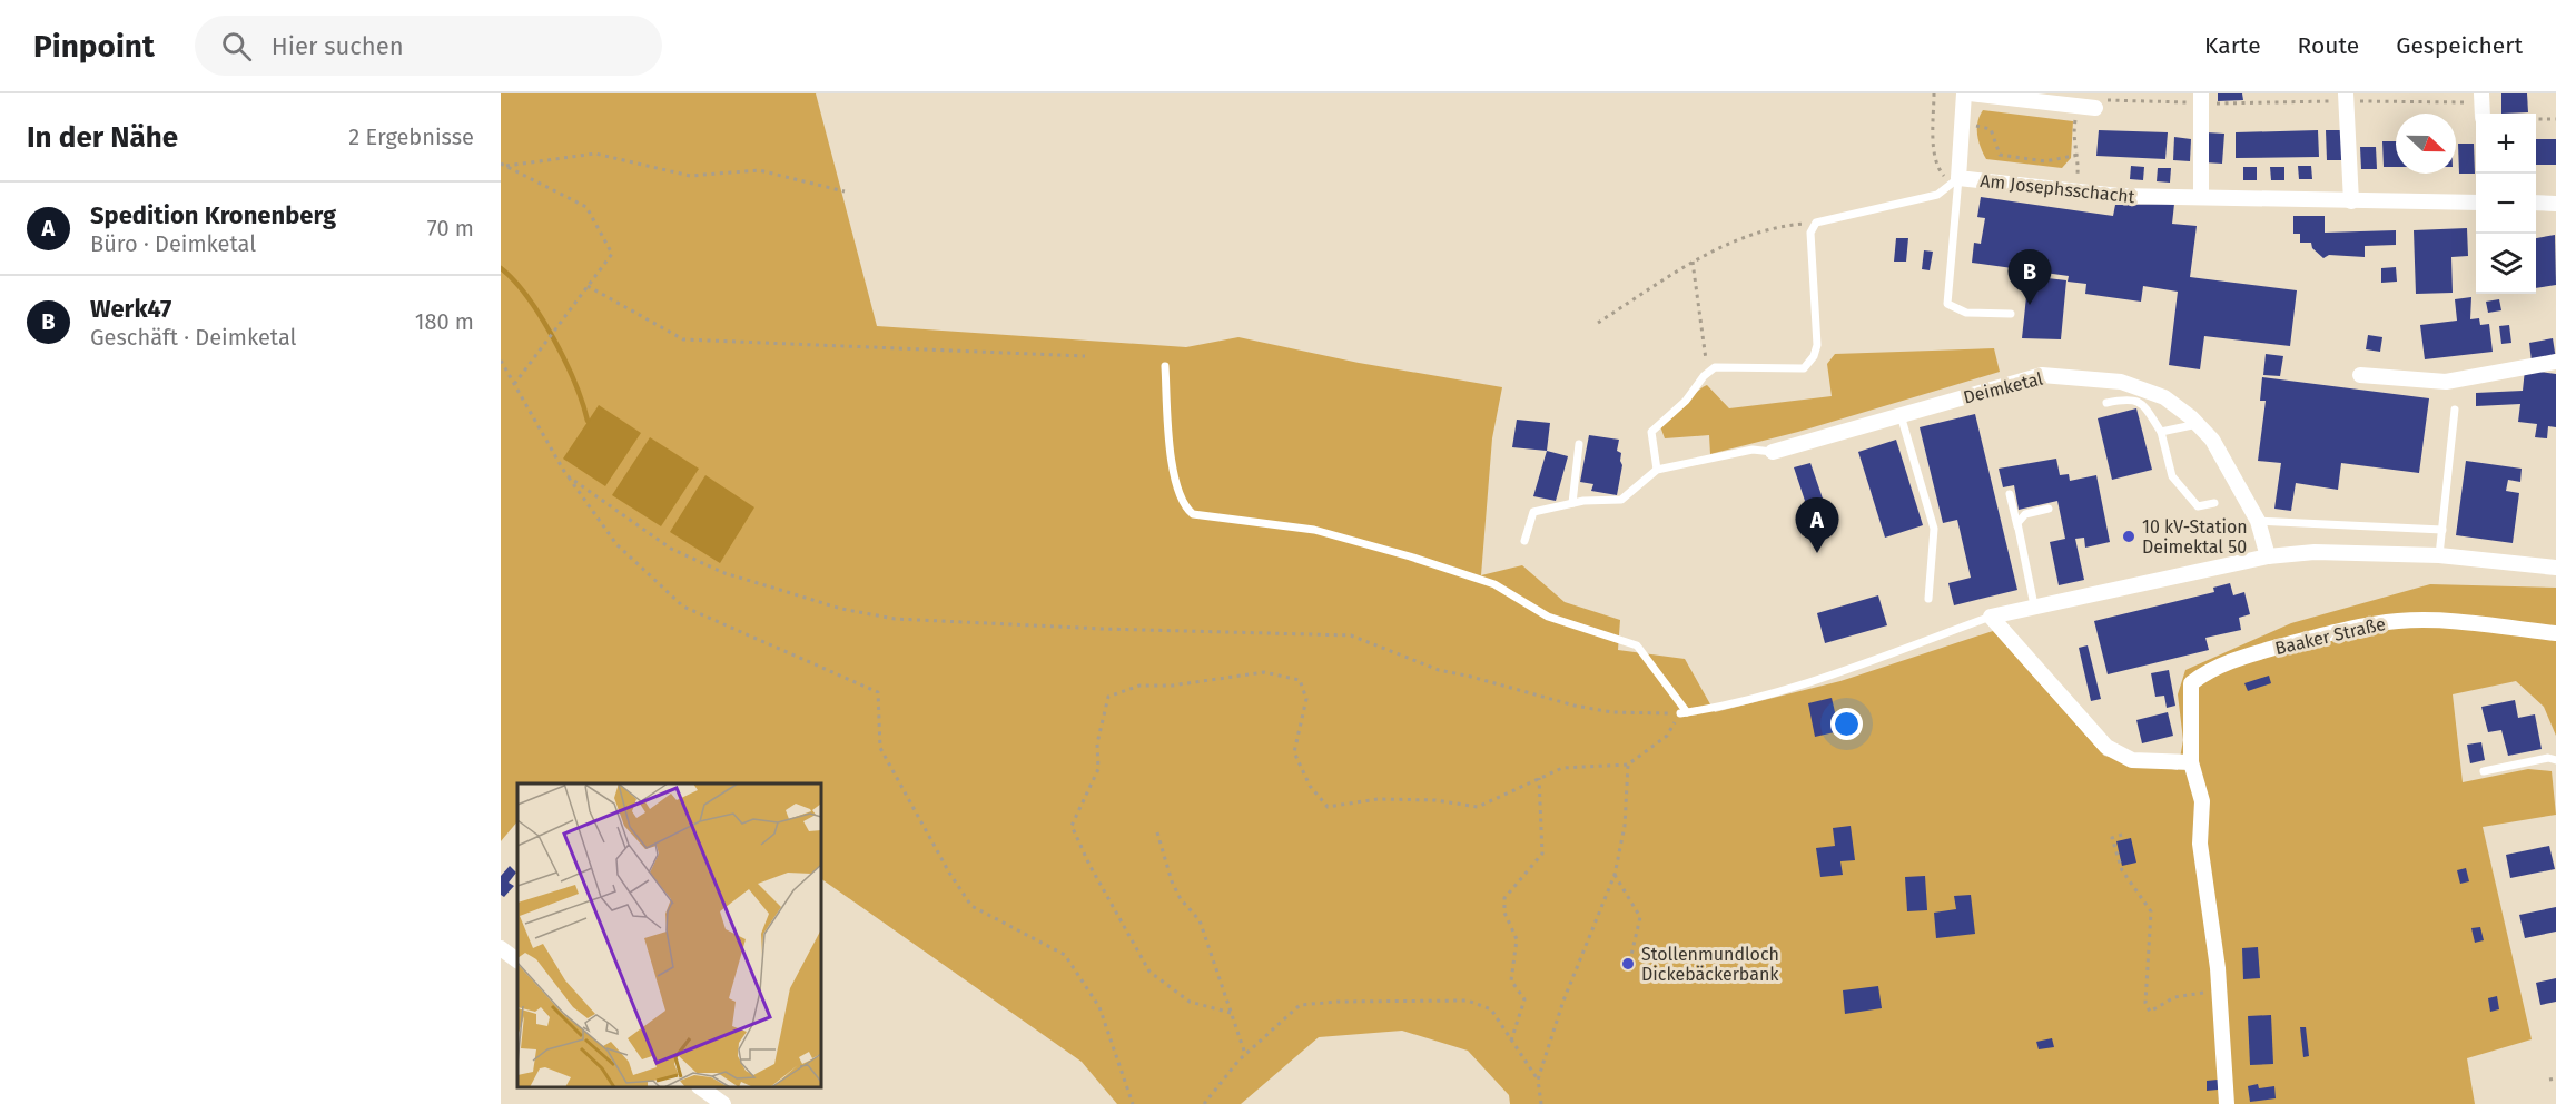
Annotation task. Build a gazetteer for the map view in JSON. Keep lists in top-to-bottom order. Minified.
{"streets":{"street":["Am Josephsschacht","Deimketal","Baaker Straße"]},"places":["10 kV-Station Deimektal 50","Stollenmundloch Dickebäckerbank"],"north":"right","page":{"header":"Pinpoint","search":"Hier suchen","nav":["Karte","Route","Gespeichert"],"heading":["In der Nähe","2 Ergebnisse"],"map_buttons":["+","−"],"list":[{"mark":"A","name":"Spedition Kronenberg","note":"Büro · Deimketal","value":"70 m"},{"mark":"B","name":"Werk47","note":"Geschäft · Deimketal","value":"180 m"}],"pins":["B","A"]}}
